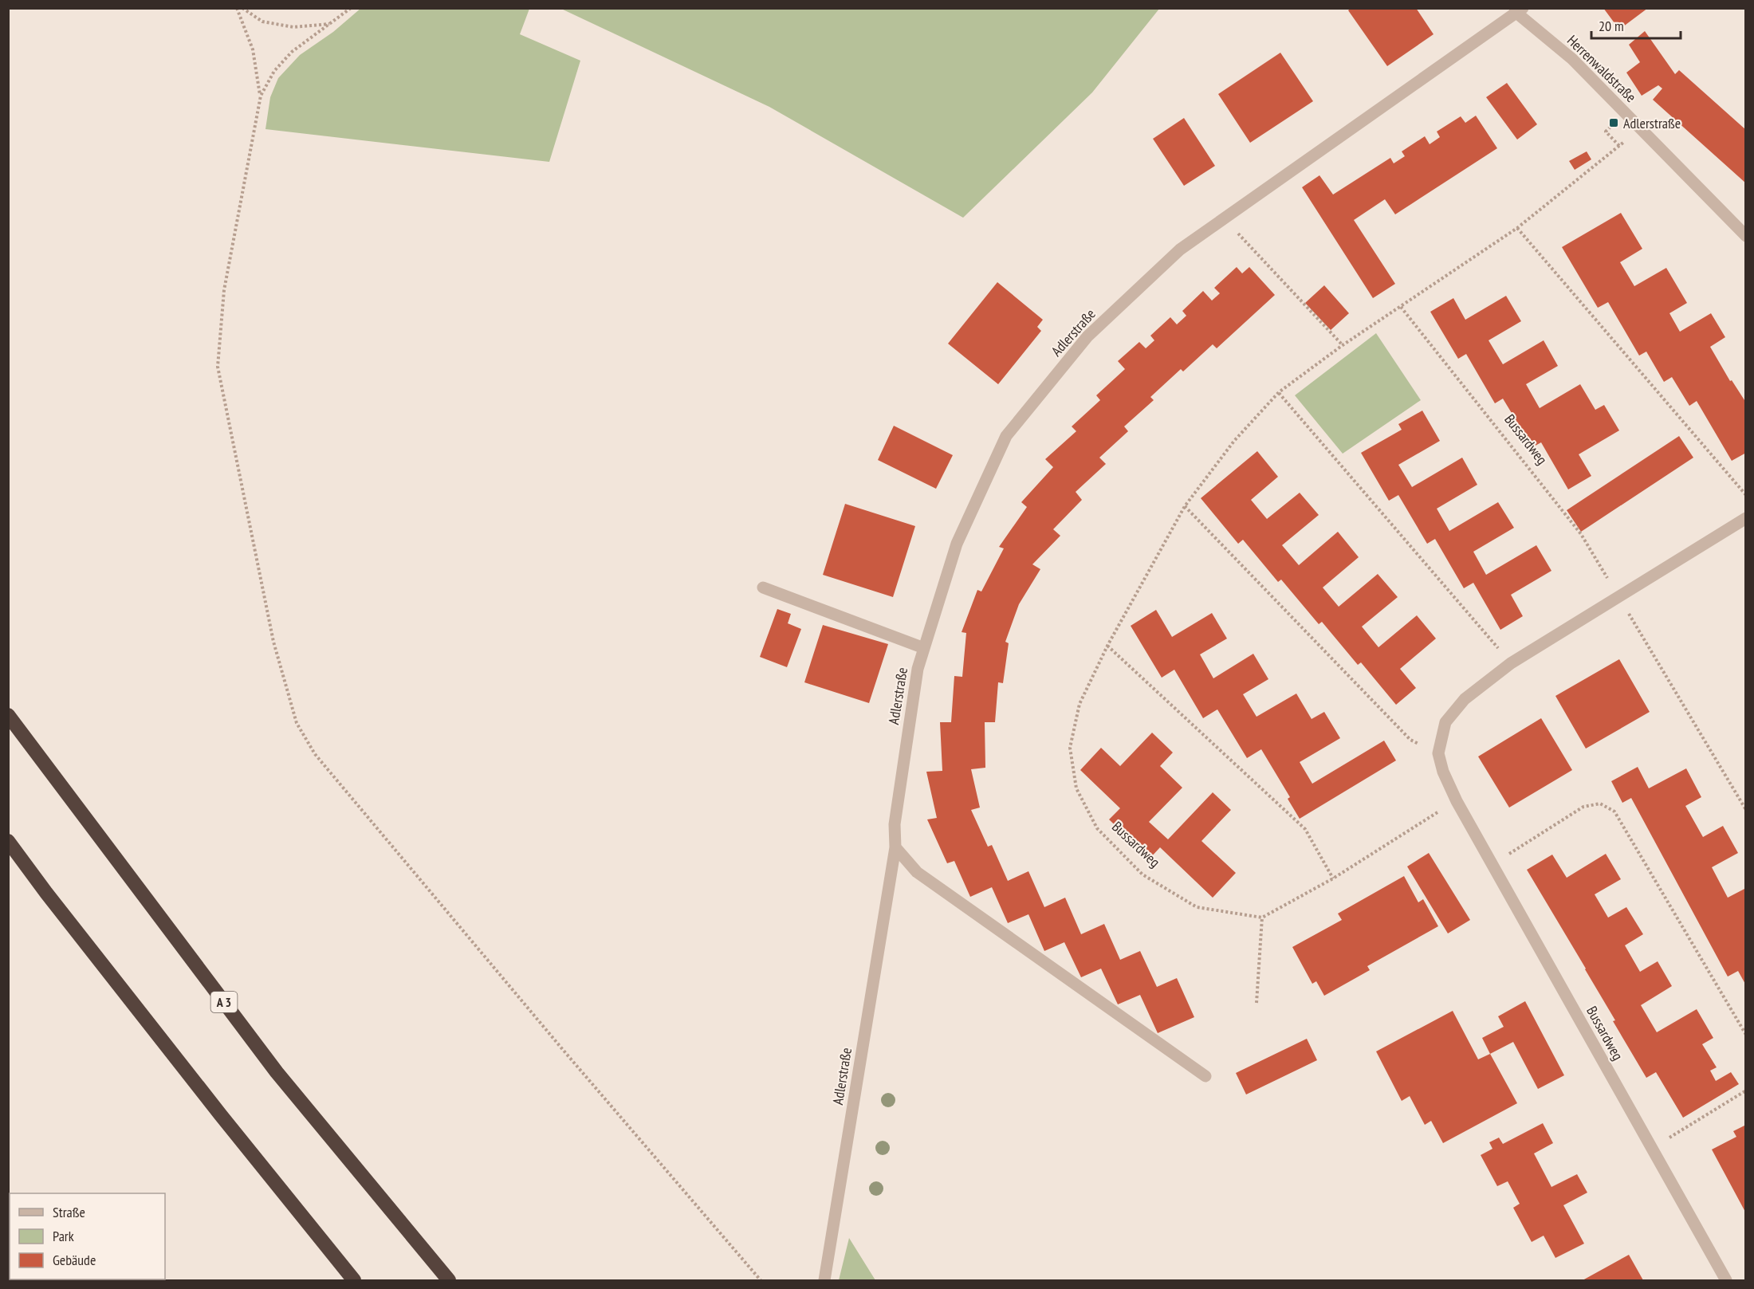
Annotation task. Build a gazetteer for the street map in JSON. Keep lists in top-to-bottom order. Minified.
{"streets":{"highway":["A 3"],"street":["Herrenwaldstraße","Adlerstraße","Bussardweg"]},"crossings":[["Herrenwaldstraße","Adlerstraße"],["Herrenwaldstraße","Bussardweg"]],"places":{"transit":["Adlerstraße"]},"legend":["Straße","Park","Gebäude"],"scale_bar":"20 m"}
